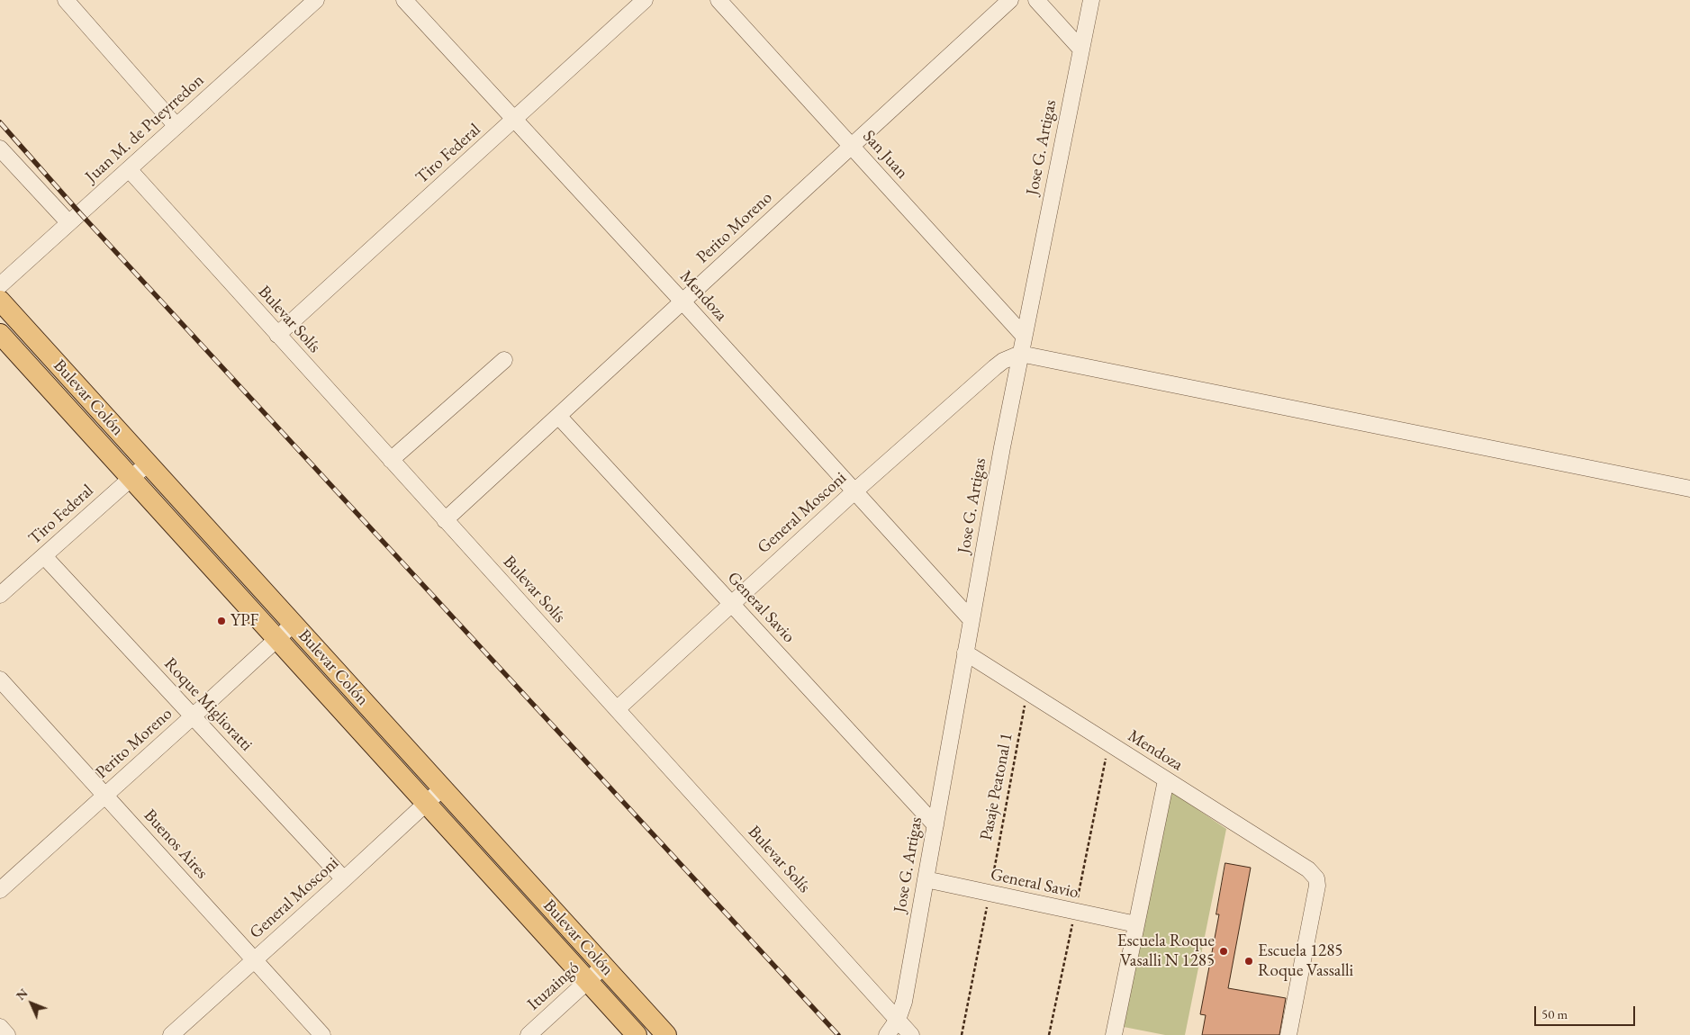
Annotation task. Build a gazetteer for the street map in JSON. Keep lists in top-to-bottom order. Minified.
{"streets":{"main road":["Bulevar Colón"],"street":["Juan M. de Pueyrredon","Jose G. Artigas","Tiro Federal","San Juan","Perito Moreno","Mendoza","Bulevar Solís","General Mosconi","General Savio","Roque Miglioratti","Buenos Aires","Ituzaingó"],"path":["Pasaje Peatonal 1"]},"crossings":[["Juan M. de Pueyrredon","Bulevar Solís"],["Jose G. Artigas","San Juan"],["Jose G. Artigas","Mendoza"],["Jose G. Artigas","Bulevar Solís"],["Jose G. Artigas","General Mosconi"],["Jose G. Artigas","General Savio"],["Tiro Federal","Mendoza"],["Tiro Federal","Bulevar Solís"],["Tiro Federal","Bulevar Colón"],["Tiro Federal","Roque Miglioratti"],["San Juan","Perito Moreno"],["Perito Moreno","Mendoza"],["Perito Moreno","Bulevar Solís"],["Perito Moreno","Bulevar Colón"],["Perito Moreno","General Savio"],["Perito Moreno","Roque Miglioratti"],["Perito Moreno","Buenos Aires"],["Mendoza","General Mosconi"],["Bulevar Solís","General Mosconi"],["Bulevar Colón","General Mosconi"],["Bulevar Colón","Ituzaingó"],["General Mosconi","General Savio"],["General Mosconi","Roque Miglioratti"],["General Mosconi","Buenos Aires"],["General Savio","Pasaje Peatonal 1"]],"places":["YPF","Escuela Roque Vasalli N 1285","Escuela 1285 Roque Vassalli"],"scale_bar":"50 m","north":"top left"}
